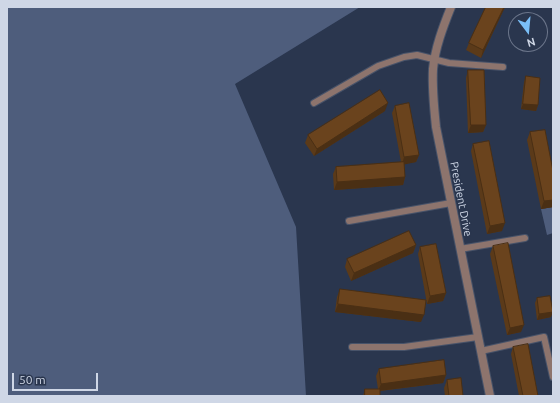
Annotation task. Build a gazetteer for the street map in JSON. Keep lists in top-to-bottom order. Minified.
{"streets":{"street":["President Drive"]},"scale_bar":"50 m","north":"bottom"}
